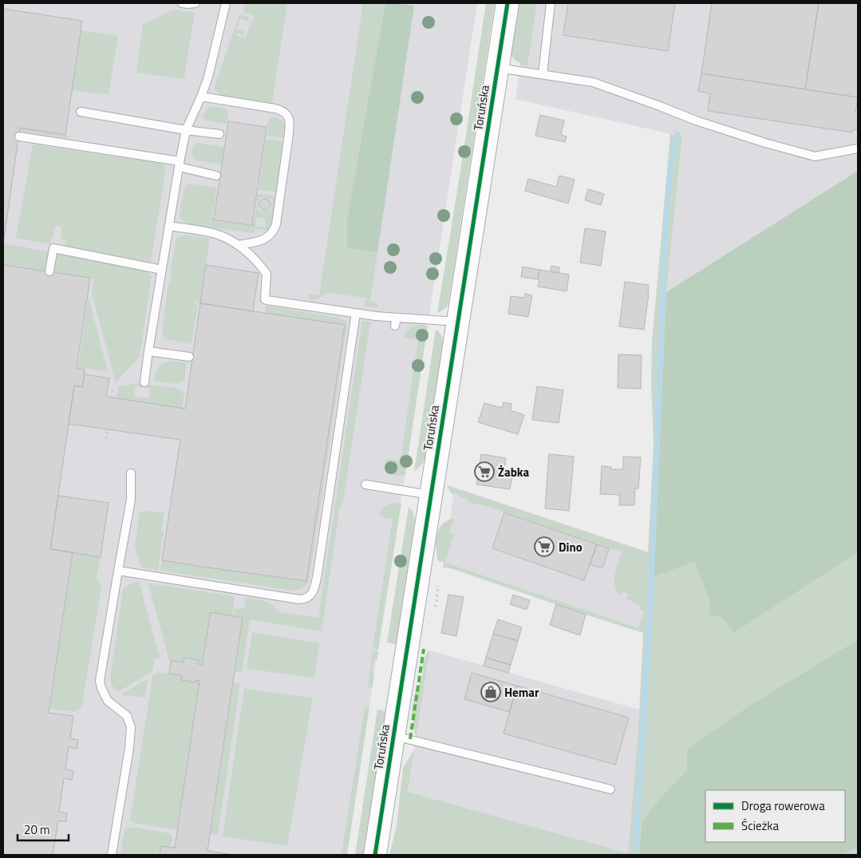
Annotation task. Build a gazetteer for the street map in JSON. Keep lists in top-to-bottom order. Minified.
{"streets":{"street":["Toruńska"]},"places":{"supermarket":["Żabka","Dino"],"shop":["Hemar"]},"legend":["Droga rowerowa","Ścieżka"],"scale_bar":"20 m"}
